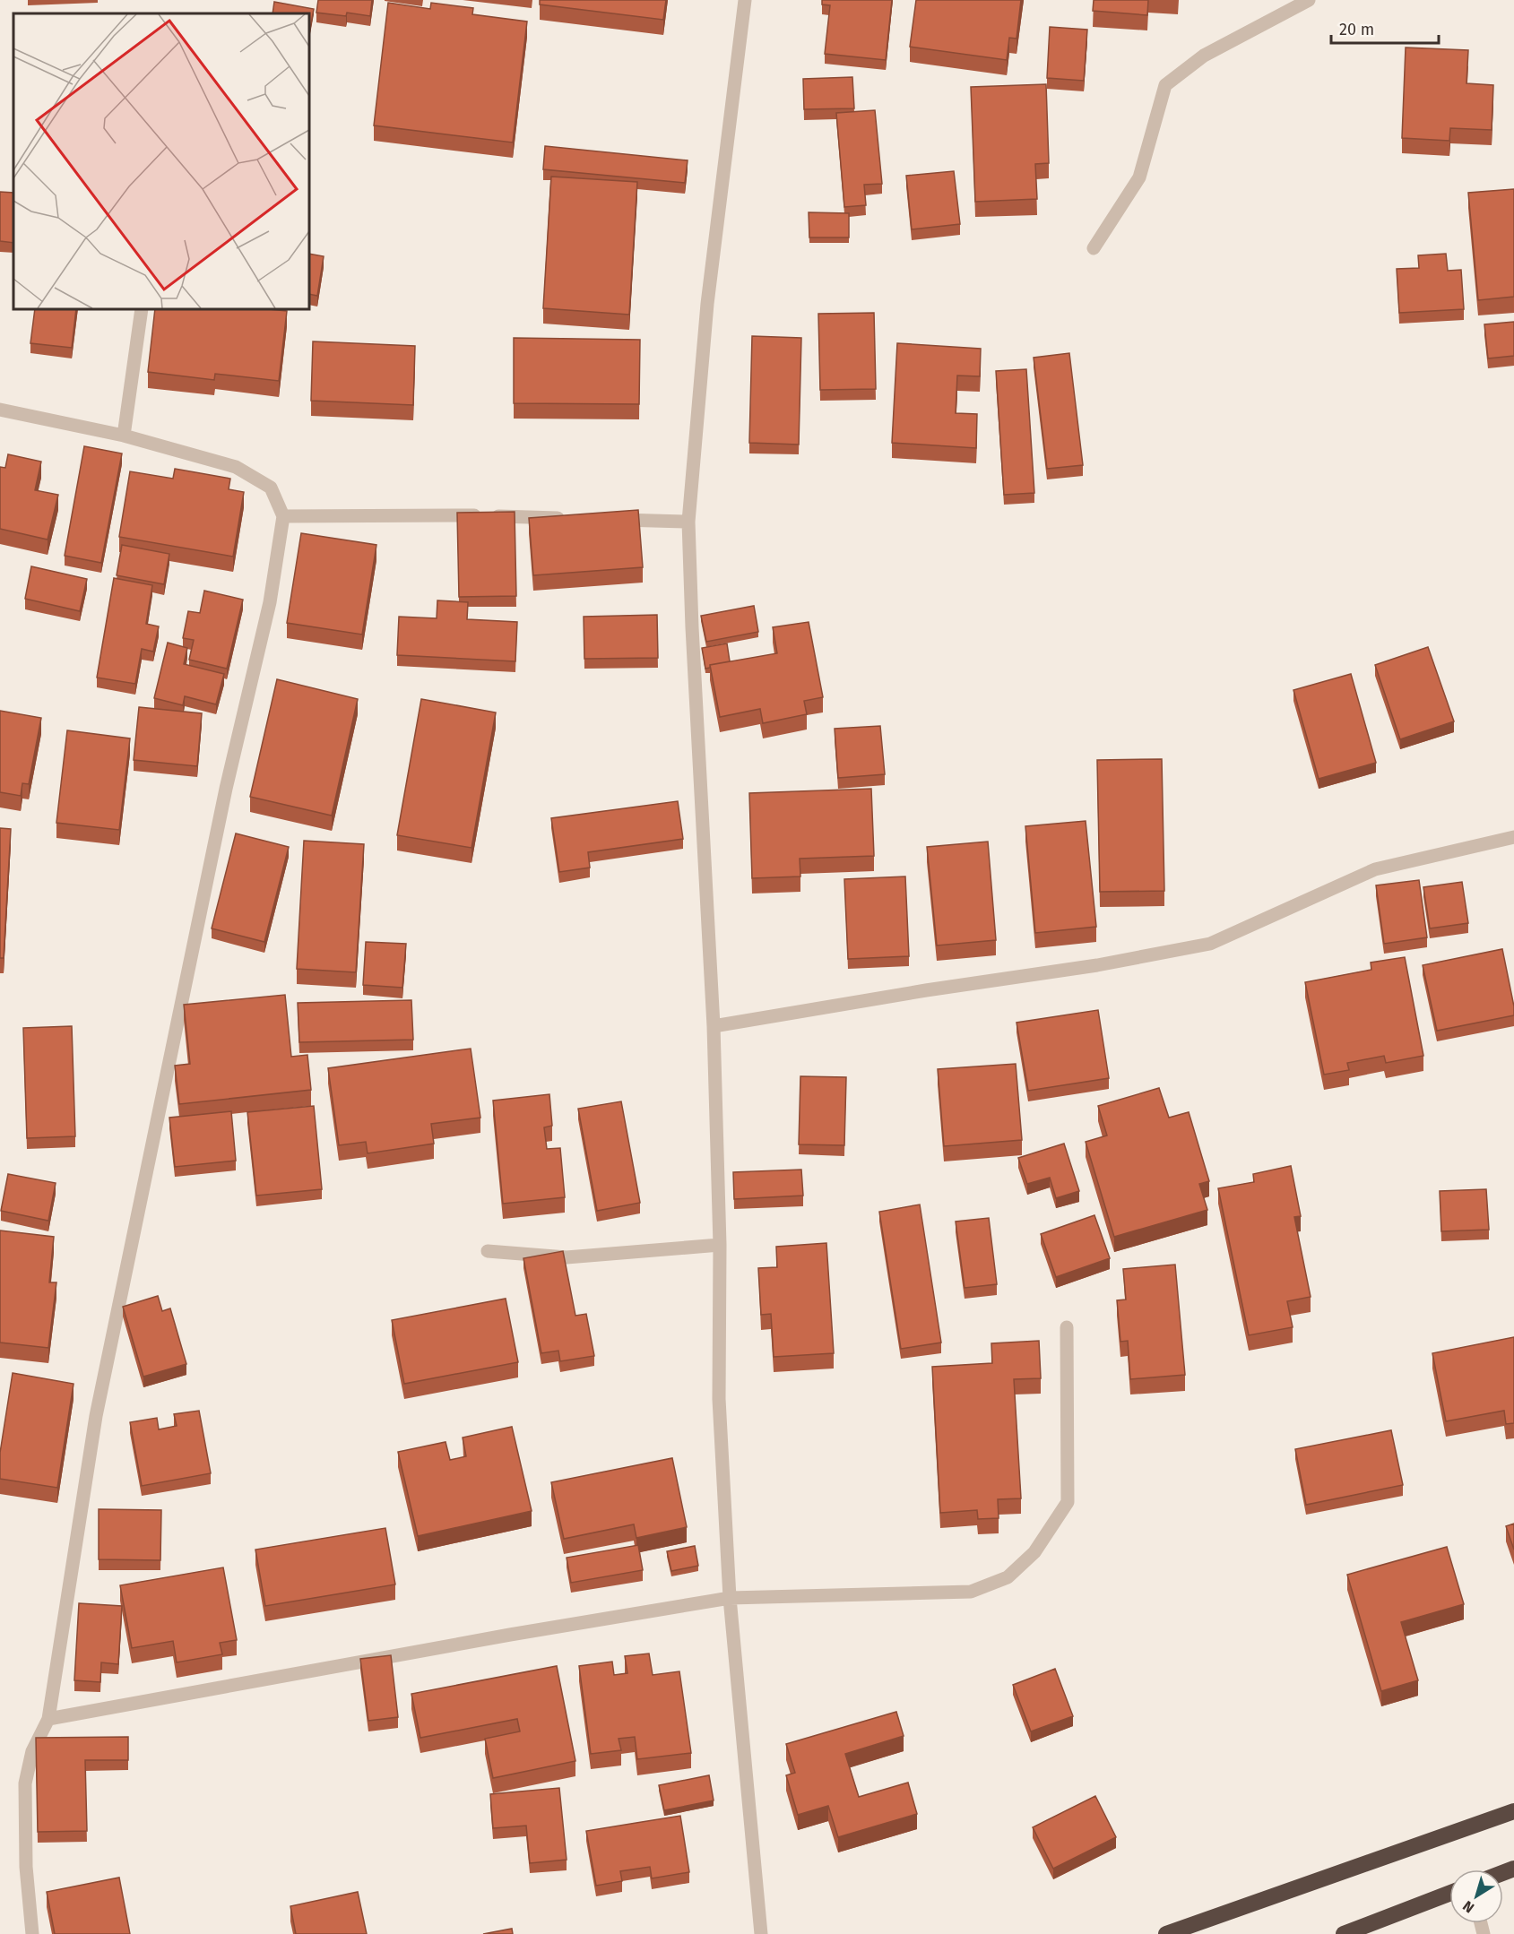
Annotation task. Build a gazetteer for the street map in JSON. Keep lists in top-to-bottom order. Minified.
{"scale_bar":"20 m","north":"bottom left"}
